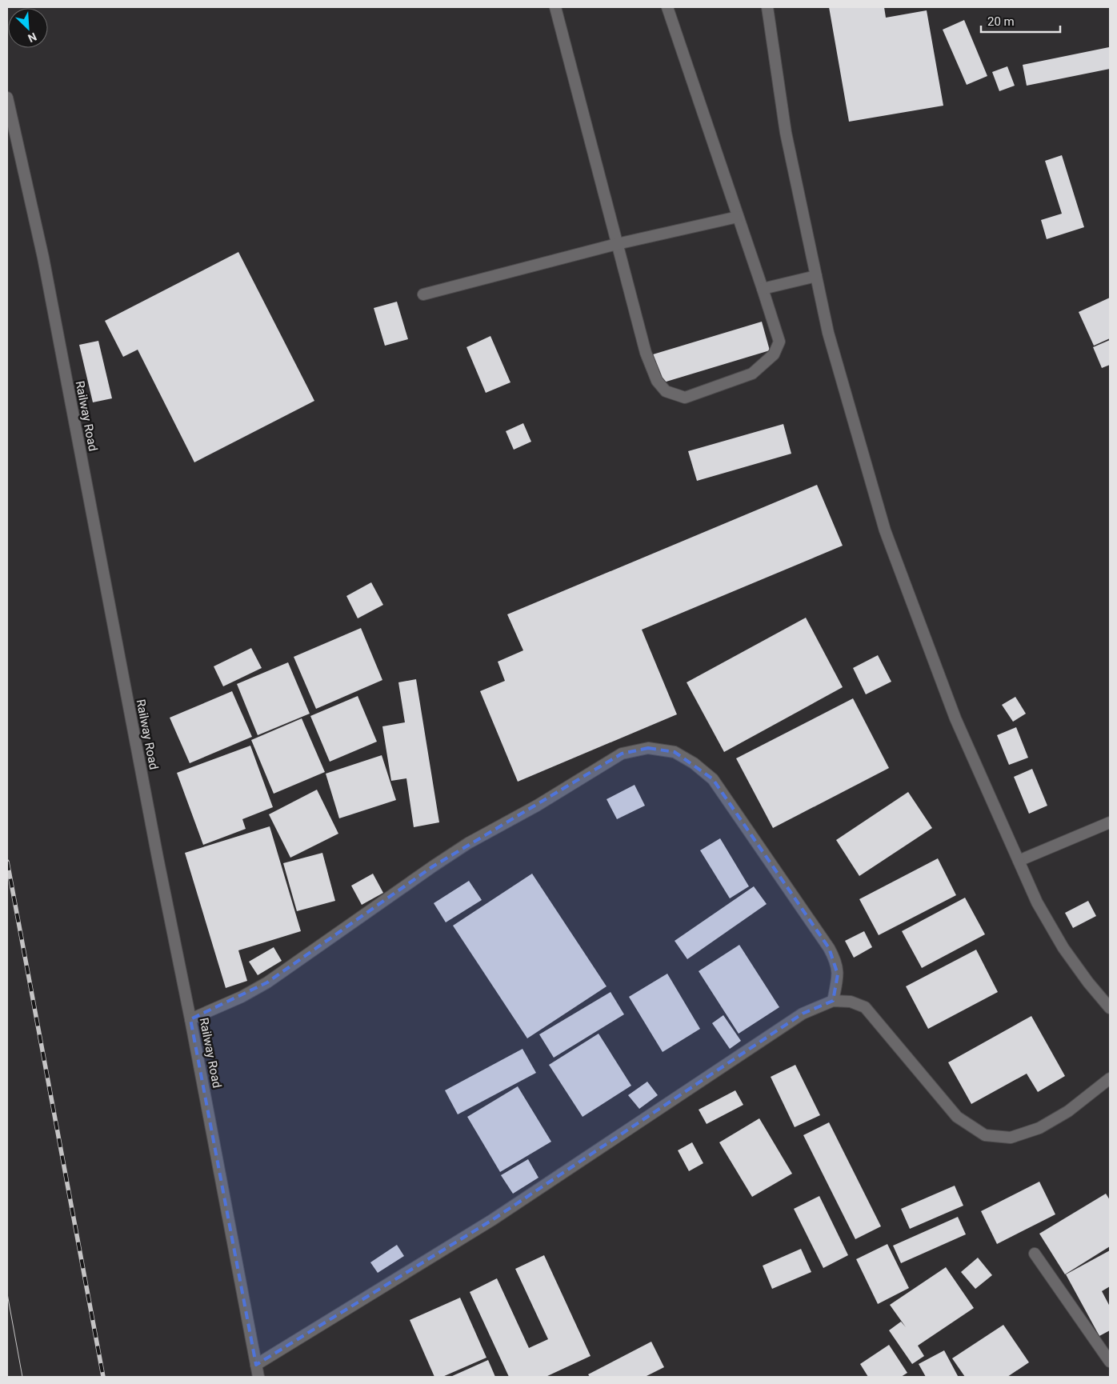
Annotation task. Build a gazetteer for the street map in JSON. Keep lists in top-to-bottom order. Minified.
{"streets":{"street":["Railway Road"]},"scale_bar":"20 m","north":"bottom right"}
